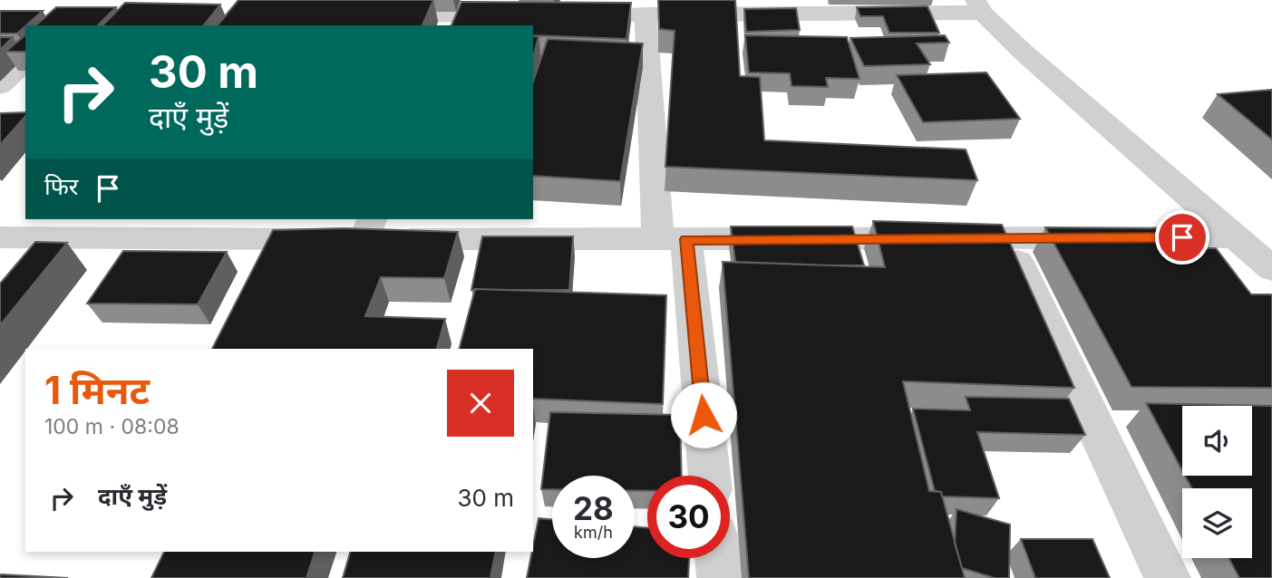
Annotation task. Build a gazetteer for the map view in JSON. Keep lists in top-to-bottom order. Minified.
{"page":{"turn":["30 m","दाएँ मुड़ें"],"then":"फिर","heading":["1 मिनट","100 m · 08:08"],"list":[{"name":"दाएँ मुड़ें","value":"30 m"}],"speed":"28 km/h","limit":"30"}}
